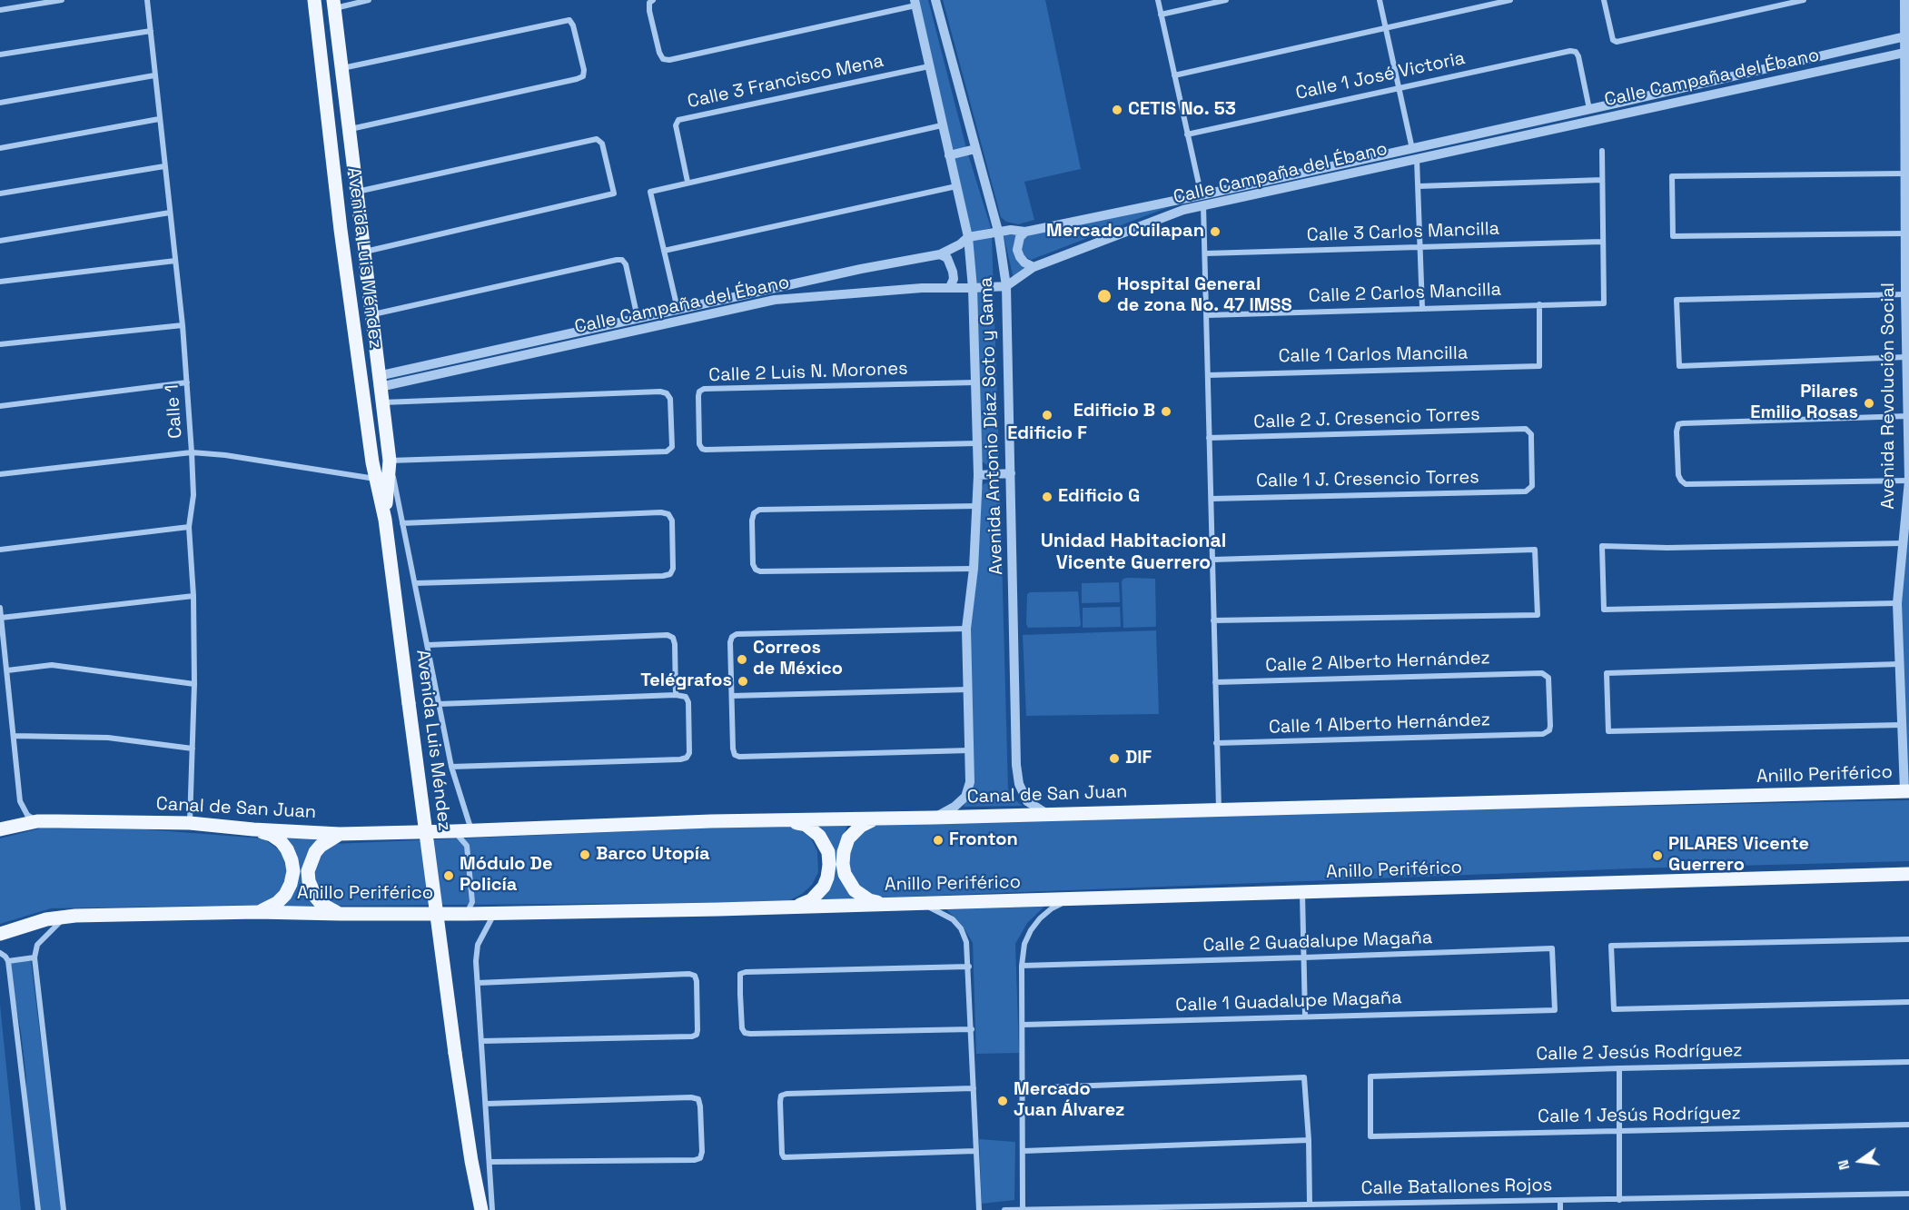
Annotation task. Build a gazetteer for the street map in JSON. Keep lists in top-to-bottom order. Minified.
{"streets":{"main road":["Avenida Luis Méndez","Anillo Periférico","Canal de San Juan"],"street":["Calle 1 José Victoria","Calle Campaña del Ébano","Calle 3 Francisco Mena","Calle 3 Carlos Mancilla","Calle 2 Carlos Mancilla","Calle 1 Carlos Mancilla","Calle 2 Luis N. Morones","Avenida Revolución Social","Calle 1","Calle 2 J. Cresencio Torres","Avenida Antonio Díaz Soto y Gama","Calle 1 J. Cresencio Torres","Calle 2 Alberto Hernández","Calle 1 Alberto Hernández","Calle 2 Guadalupe Magaña","Calle 1 Guadalupe Magaña","Calle 2 Jesús Rodríguez","Calle 1 Jesús Rodríguez","Calle Batallones Rojos"]},"crossings":[["Calle 1 José Victoria","Calle Campaña del Ébano"],["Calle Campaña del Ébano","Avenida Luis Méndez"],["Calle Campaña del Ébano","Avenida Revolución Social"],["Calle Campaña del Ébano","Avenida Antonio Díaz Soto y Gama"],["Calle 3 Francisco Mena","Avenida Antonio Díaz Soto y Gama"],["Calle 3 Carlos Mancilla","Calle 2 Carlos Mancilla"],["Avenida Luis Méndez","Canal de San Juan"],["Calle 2 Carlos Mancilla","Calle 1 Carlos Mancilla"],["Calle 2 Luis N. Morones","Avenida Antonio Díaz Soto y Gama"],["Avenida Revolución Social","Anillo Periférico"],["Calle 1","Canal de San Juan"],["Calle 2 J. Cresencio Torres","Calle 1 J. Cresencio Torres"],["Avenida Antonio Díaz Soto y Gama","Canal de San Juan"],["Calle 2 Alberto Hernández","Calle 1 Alberto Hernández"],["Anillo Periférico","Canal de San Juan"],["Calle 2 Guadalupe Magaña","Calle 1 Guadalupe Magaña"],["Calle 2 Jesús Rodríguez","Calle 1 Jesús Rodríguez"]],"districts":["Unidad Habitacional Vicente Guerrero"],"places":["CETIS No. 53","Mercado Cuilapan","Hospital General de zona No. 47 IMSS","Pilares Emilio Rosas","Edificio B","Edificio F","Edificio G","Correos de México","Telégrafos","DIF","Fronton","Barco Utopía","PILARES Vicente Guerrero","Módulo De Policía","Mercado Juan Álvarez"],"north":"left"}
